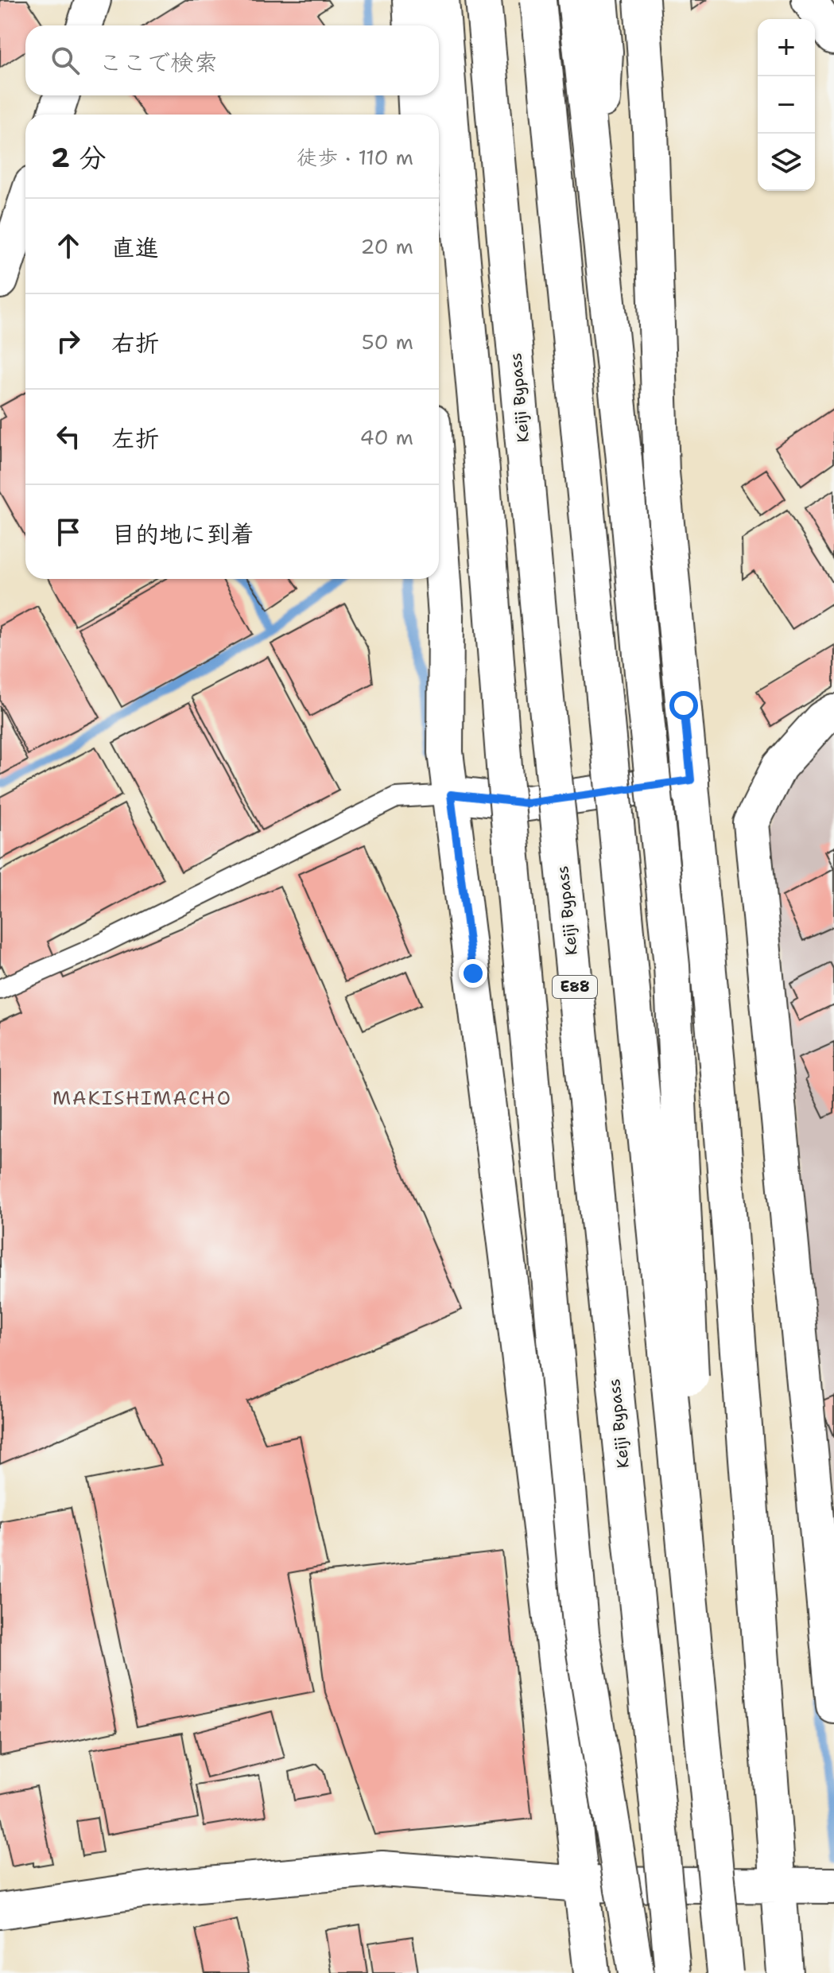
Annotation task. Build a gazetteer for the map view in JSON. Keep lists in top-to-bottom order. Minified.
{"streets":{"main road":["Keiji Bypass","E88"]},"districts":["MAKISHIMACHO"],"page":{"map_buttons":["+","−"],"search":"ここで検索","heading":["2 分","徒歩 · 110 m"],"list":[["直進","20 m"],["右折","50 m"],["左折","40 m"],"目的地に到着"]}}
